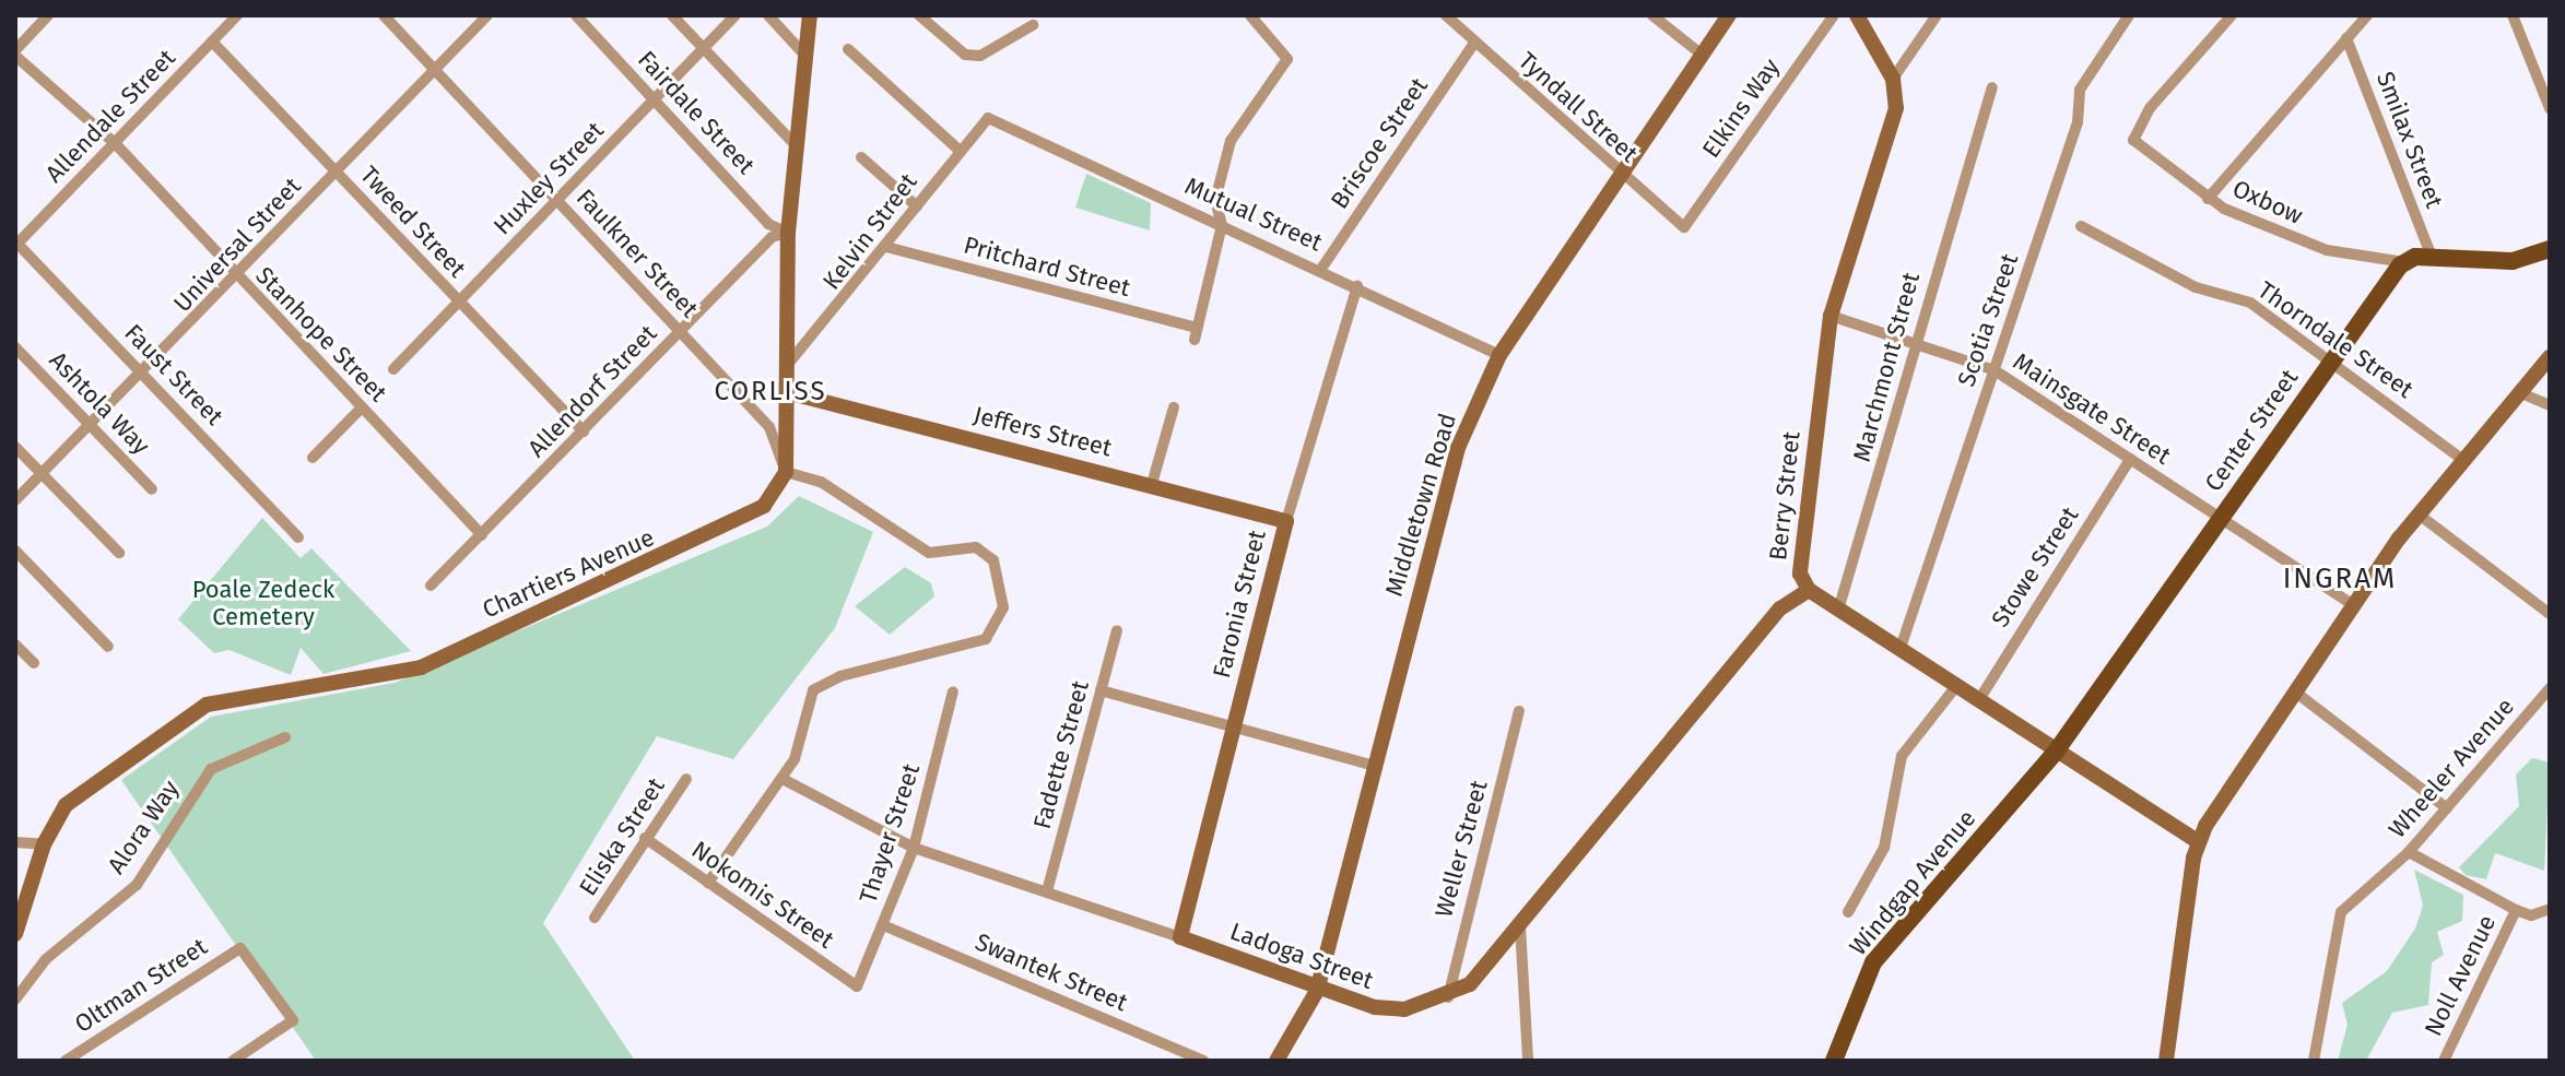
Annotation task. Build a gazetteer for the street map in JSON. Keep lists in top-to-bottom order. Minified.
{"streets":{"main road":["Center Street","Windgap Avenue"],"street":["Tyndall Street","Elkins Way","Fairdale Street","Allendale Street","Smilax Street","Briscoe Street","Huxley Street","Oxbow","Mutual Street","Tweed Street","Kelvin Street","Universal Street","Faulkner Street","Pritchard Street","Scotia Street","Stanhope Street","Thorndale Street","Marchmont Street","Faust Street","Allendorf Street","Ashtola Way","Mainsgate Street","Jeffers Street","Berry Street","Middletown Road","Stowe Street","Chartiers Avenue","Faronia Street","Fadette Street","Wheeler Avenue","Alora Way","Thayer Street","Eliska Street","Weller Street","Nokomis Street","Ladoga Street","Swantek Street","Noll Avenue","Oltman Street"]},"crossings":[["Tyndall Street","Elkins Way"],["Tyndall Street","Briscoe Street"],["Tyndall Street","Middletown Road"],["Fairdale Street","Huxley Street"],["Fairdale Street","Allendorf Street"],["Allendale Street","Tweed Street"],["Allendale Street","Stanhope Street"],["Allendale Street","Faust Street"],["Briscoe Street","Mutual Street"],["Huxley Street","Tweed Street"],["Huxley Street","Faulkner Street"],["Oxbow","Center Street"],["Mutual Street","Kelvin Street"],["Mutual Street","Pritchard Street"],["Mutual Street","Middletown Road"],["Mutual Street","Faronia Street"],["Tweed Street","Universal Street"],["Tweed Street","Allendorf Street"],["Kelvin Street","Pritchard Street"],["Universal Street","Faulkner Street"],["Universal Street","Stanhope Street"],["Universal Street","Faust Street"],["Universal Street","Ashtola Way"],["Faulkner Street","Allendorf Street"],["Faulkner Street","Chartiers Avenue"],["Scotia Street","Mainsgate Street"],["Scotia Street","Berry Street"],["Stanhope Street","Allendorf Street"],["Thorndale Street","Center Street"],["Marchmont Street","Mainsgate Street"],["Marchmont Street","Berry Street"],["Mainsgate Street","Center Street"],["Mainsgate Street","Berry Street"],["Mainsgate Street","Stowe Street"],["Center Street","Berry Street"],["Center Street","Windgap Avenue"],["Jeffers Street","Faronia Street"],["Berry Street","Stowe Street"],["Berry Street","Windgap Avenue"],["Berry Street","Ladoga Street"],["Middletown Road","Ladoga Street"],["Faronia Street","Ladoga Street"],["Fadette Street","Ladoga Street"],["Thayer Street","Nokomis Street"],["Thayer Street","Ladoga Street"],["Thayer Street","Swantek Street"],["Eliska Street","Nokomis Street"],["Weller Street","Ladoga Street"]],"districts":["CORLISS","INGRAM"],"parks":["Poale Zedeck Cemetery"]}
